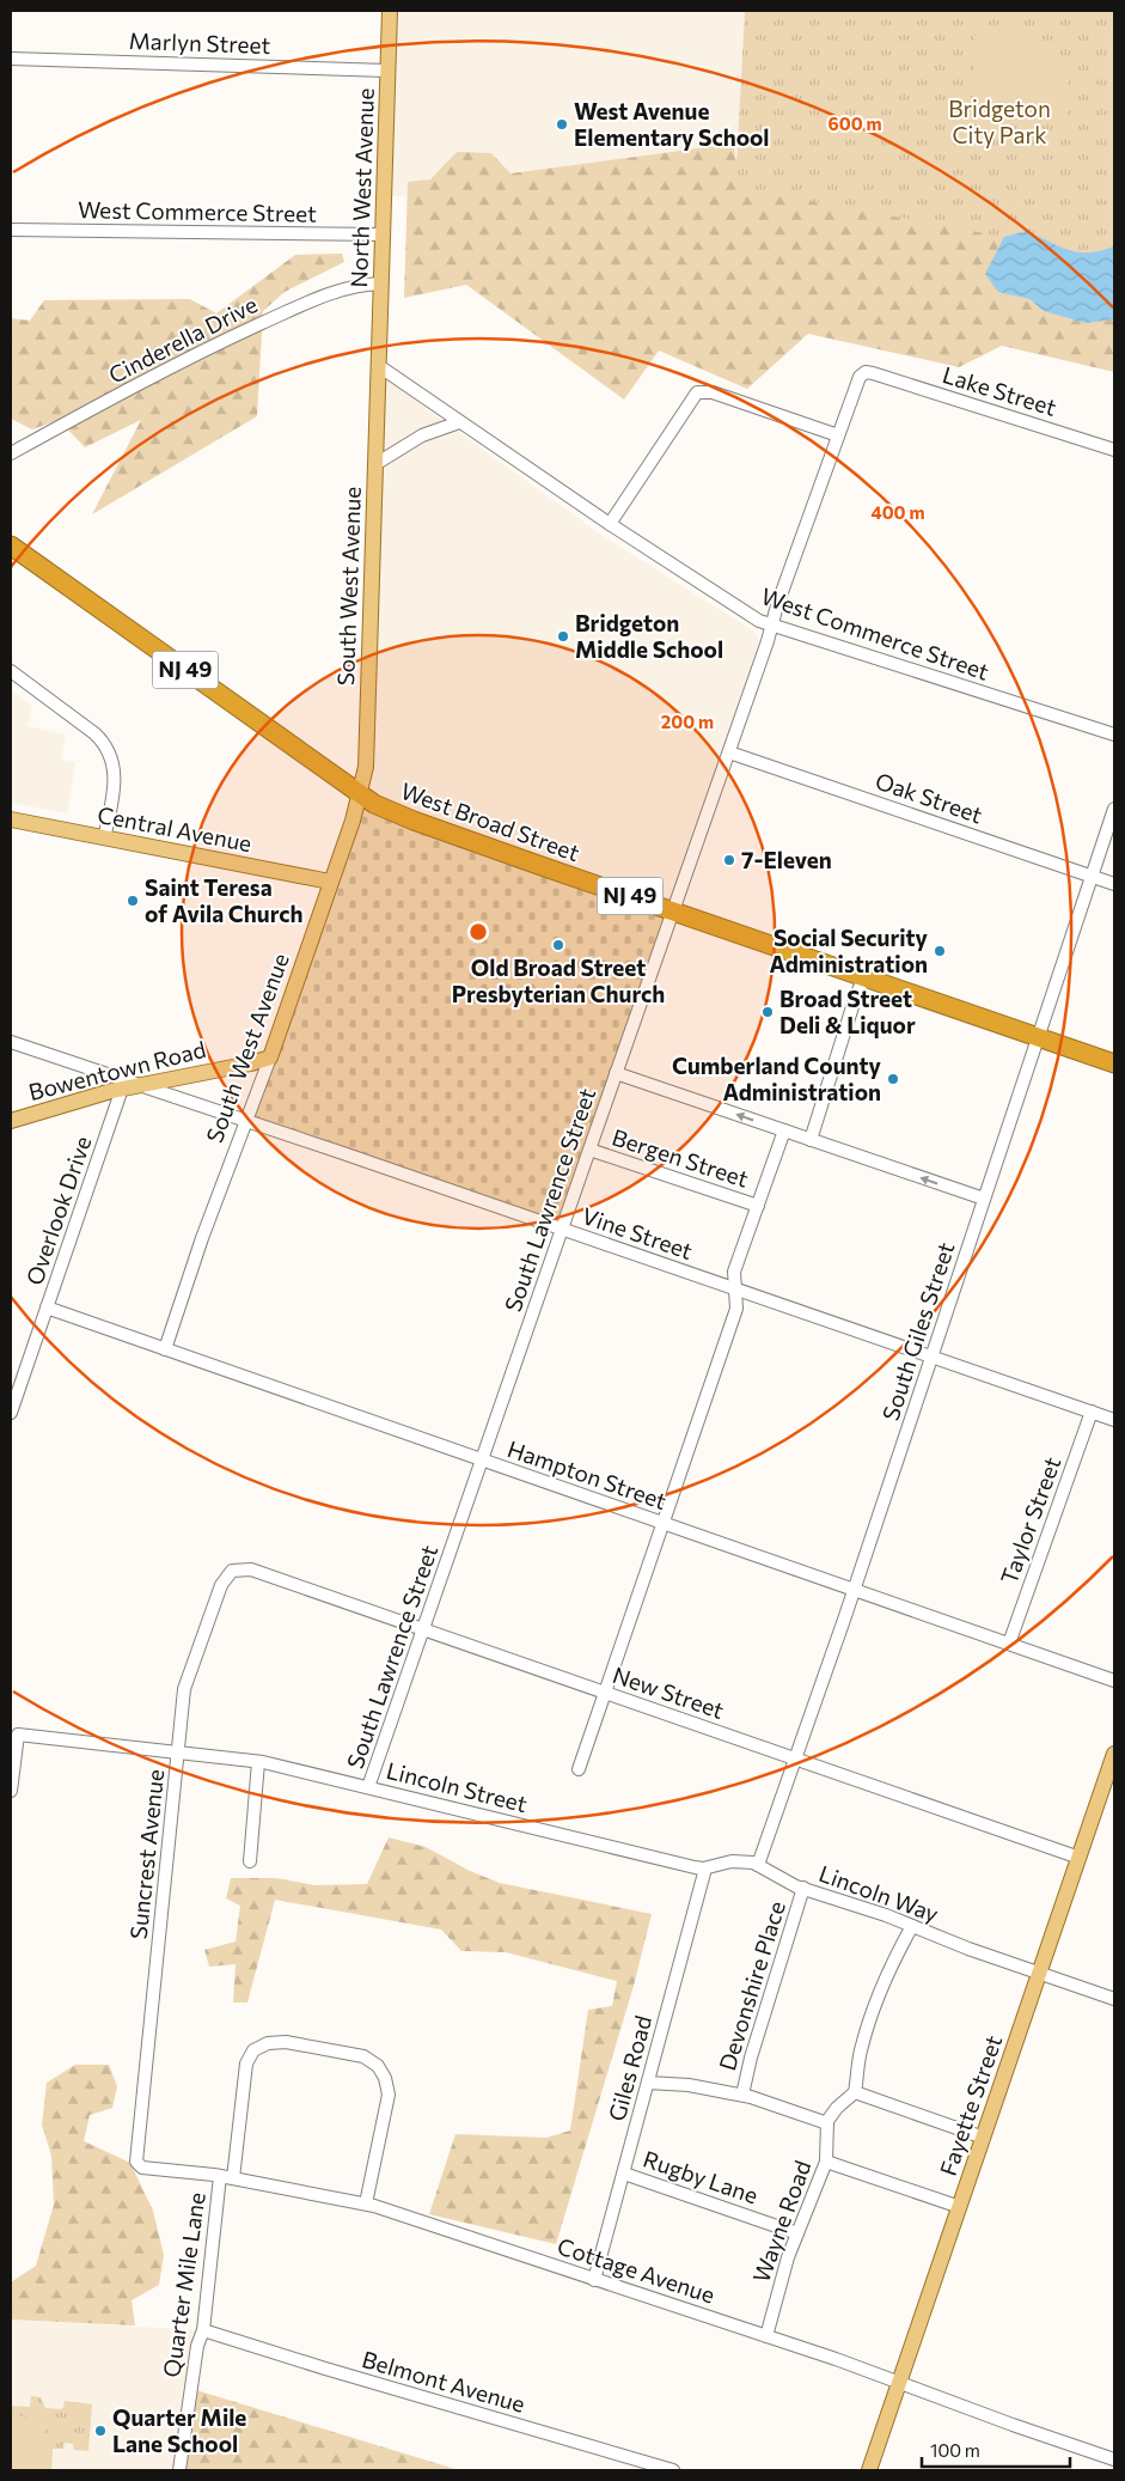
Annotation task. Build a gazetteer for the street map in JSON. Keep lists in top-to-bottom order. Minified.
{"streets":{"highway":["NJ 49","West Broad Street"],"main road":["North West Avenue","South West Avenue","Central Avenue","Bowentown Road","Fayette Street"],"street":["Marlyn Street","West Commerce Street","Cinderella Drive","Lake Street","Oak Street","Bergen Street","South Lawrence Street","Overlook Drive","Vine Street","South Giles Street","Hampton Street","Taylor Street","New Street","Lincoln Street","Suncrest Avenue","Lincoln Way","Devonshire Place","Giles Road","Rugby Lane","Wayne Road","Cottage Avenue","Quarter Mile Lane","Belmont Avenue"]},"crossings":[["Marlyn Street","North West Avenue"],["North West Avenue","West Commerce Street"],["North West Avenue","Cinderella Drive"],["North West Avenue","South West Avenue"],["West Commerce Street","South West Avenue"],["West Commerce Street","South Lawrence Street"],["Lake Street","South Lawrence Street"],["South West Avenue","West Broad Street"],["South West Avenue","Central Avenue"],["South West Avenue","Bowentown Road"],["South West Avenue","Vine Street"],["South West Avenue","Hampton Street"],["Oak Street","South Lawrence Street"],["Oak Street","South Giles Street"],["West Broad Street","South Lawrence Street"],["West Broad Street","South Giles Street"],["Bowentown Road","Overlook Drive"],["Bowentown Road","Vine Street"],["Bergen Street","South Lawrence Street"],["South Lawrence Street","Vine Street"],["South Lawrence Street","Hampton Street"],["South Lawrence Street","New Street"],["South Lawrence Street","Lincoln Street"],["Overlook Drive","Hampton Street"],["Vine Street","South Giles Street"],["Vine Street","Taylor Street"],["South Giles Street","Hampton Street"],["South Giles Street","New Street"],["South Giles Street","Lincoln Way"],["Hampton Street","Taylor Street"],["New Street","Suncrest Avenue"],["New Street","Fayette Street"],["Lincoln Street","Suncrest Avenue"],["Lincoln Street","Lincoln Way"],["Lincoln Street","Giles Road"],["Suncrest Avenue","Cottage Avenue"],["Lincoln Way","Devonshire Place"],["Lincoln Way","Giles Road"],["Lincoln Way","Fayette Street"],["Giles Road","Rugby Lane"],["Giles Road","Cottage Avenue"],["Fayette Street","Cottage Avenue"],["Rugby Lane","Wayne Road"],["Wayne Road","Cottage Avenue"],["Cottage Avenue","Quarter Mile Lane"],["Quarter Mile Lane","Belmont Avenue"]],"parks":["Bridgeton City Park"],"places":["West Avenue Elementary School","Bridgeton Middle School","7-Eleven","Saint Teresa of Avila Church","Old Broad Street Presbyterian Church","Social Security Administration","Broad Street Deli & Liquor","Cumberland County Administration","Quarter Mile Lane School"],"scale_bar":"100 m","rings":["600 m","400 m","200 m"]}
